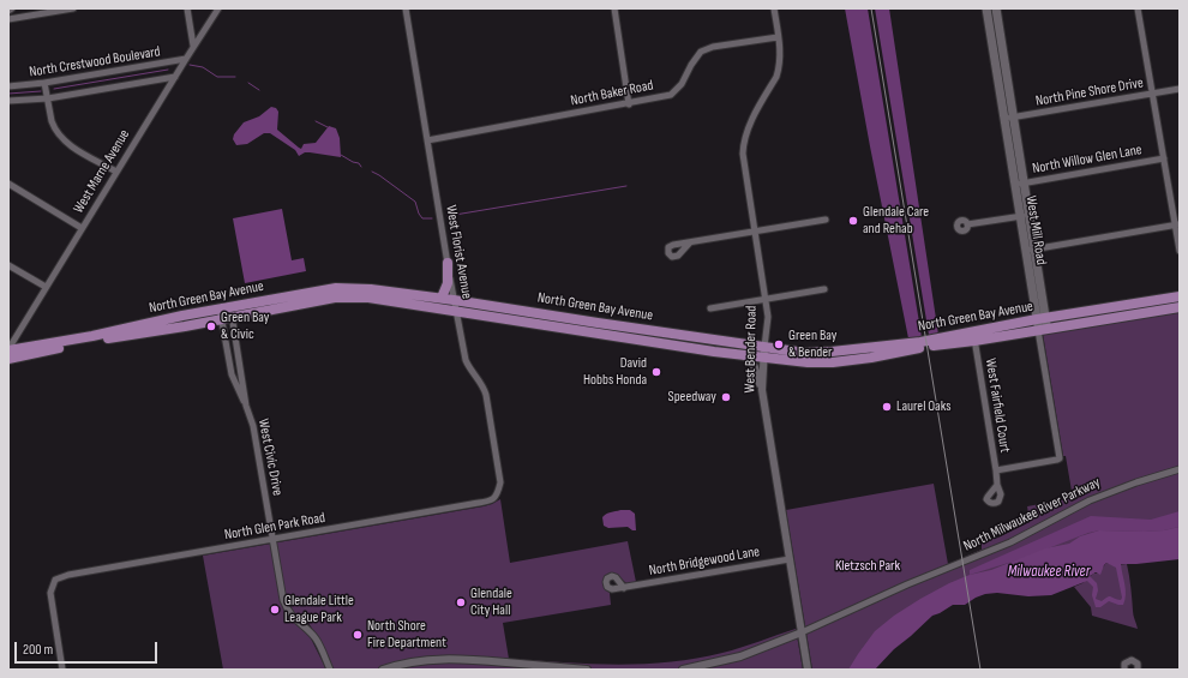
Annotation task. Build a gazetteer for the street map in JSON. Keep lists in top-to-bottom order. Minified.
{"streets":{"main road":["West Mill Road","North Green Bay Avenue"],"street":["North Crestwood Boulevard","North Pine Shore Drive","North Baker Road","North Willow Glen Lane","West Marne Avenue","West Florist Avenue","West Bender Road","West Fairfield Court","West Civic Drive","North Milwaukee River Parkway","North Glen Park Road","North Bridgewood Lane"]},"crossings":[["North Crestwood Boulevard","West Marne Avenue"],["North Pine Shore Drive","West Mill Road"],["North Baker Road","West Florist Avenue"],["North Baker Road","West Bender Road"],["North Willow Glen Lane","West Mill Road"],["West Marne Avenue","North Green Bay Avenue"],["West Mill Road","North Green Bay Avenue"],["West Mill Road","West Fairfield Court"],["West Florist Avenue","North Green Bay Avenue"],["West Florist Avenue","North Glen Park Road"],["North Green Bay Avenue","West Bender Road"],["North Green Bay Avenue","West Fairfield Court"],["North Green Bay Avenue","West Civic Drive"],["West Bender Road","North Milwaukee River Parkway"],["West Bender Road","North Bridgewood Lane"],["West Civic Drive","North Glen Park Road"]],"water":["Milwaukee River"],"parks":["Kletzsch Park"],"places":["Glendale Care and Rehab","Green Bay & Civic","Green Bay & Bender","David Hobbs Honda","Speedway","Laurel Oaks","Glendale City Hall","Glendale Little League Park","North Shore Fire Department"],"scale_bar":"200 m"}
